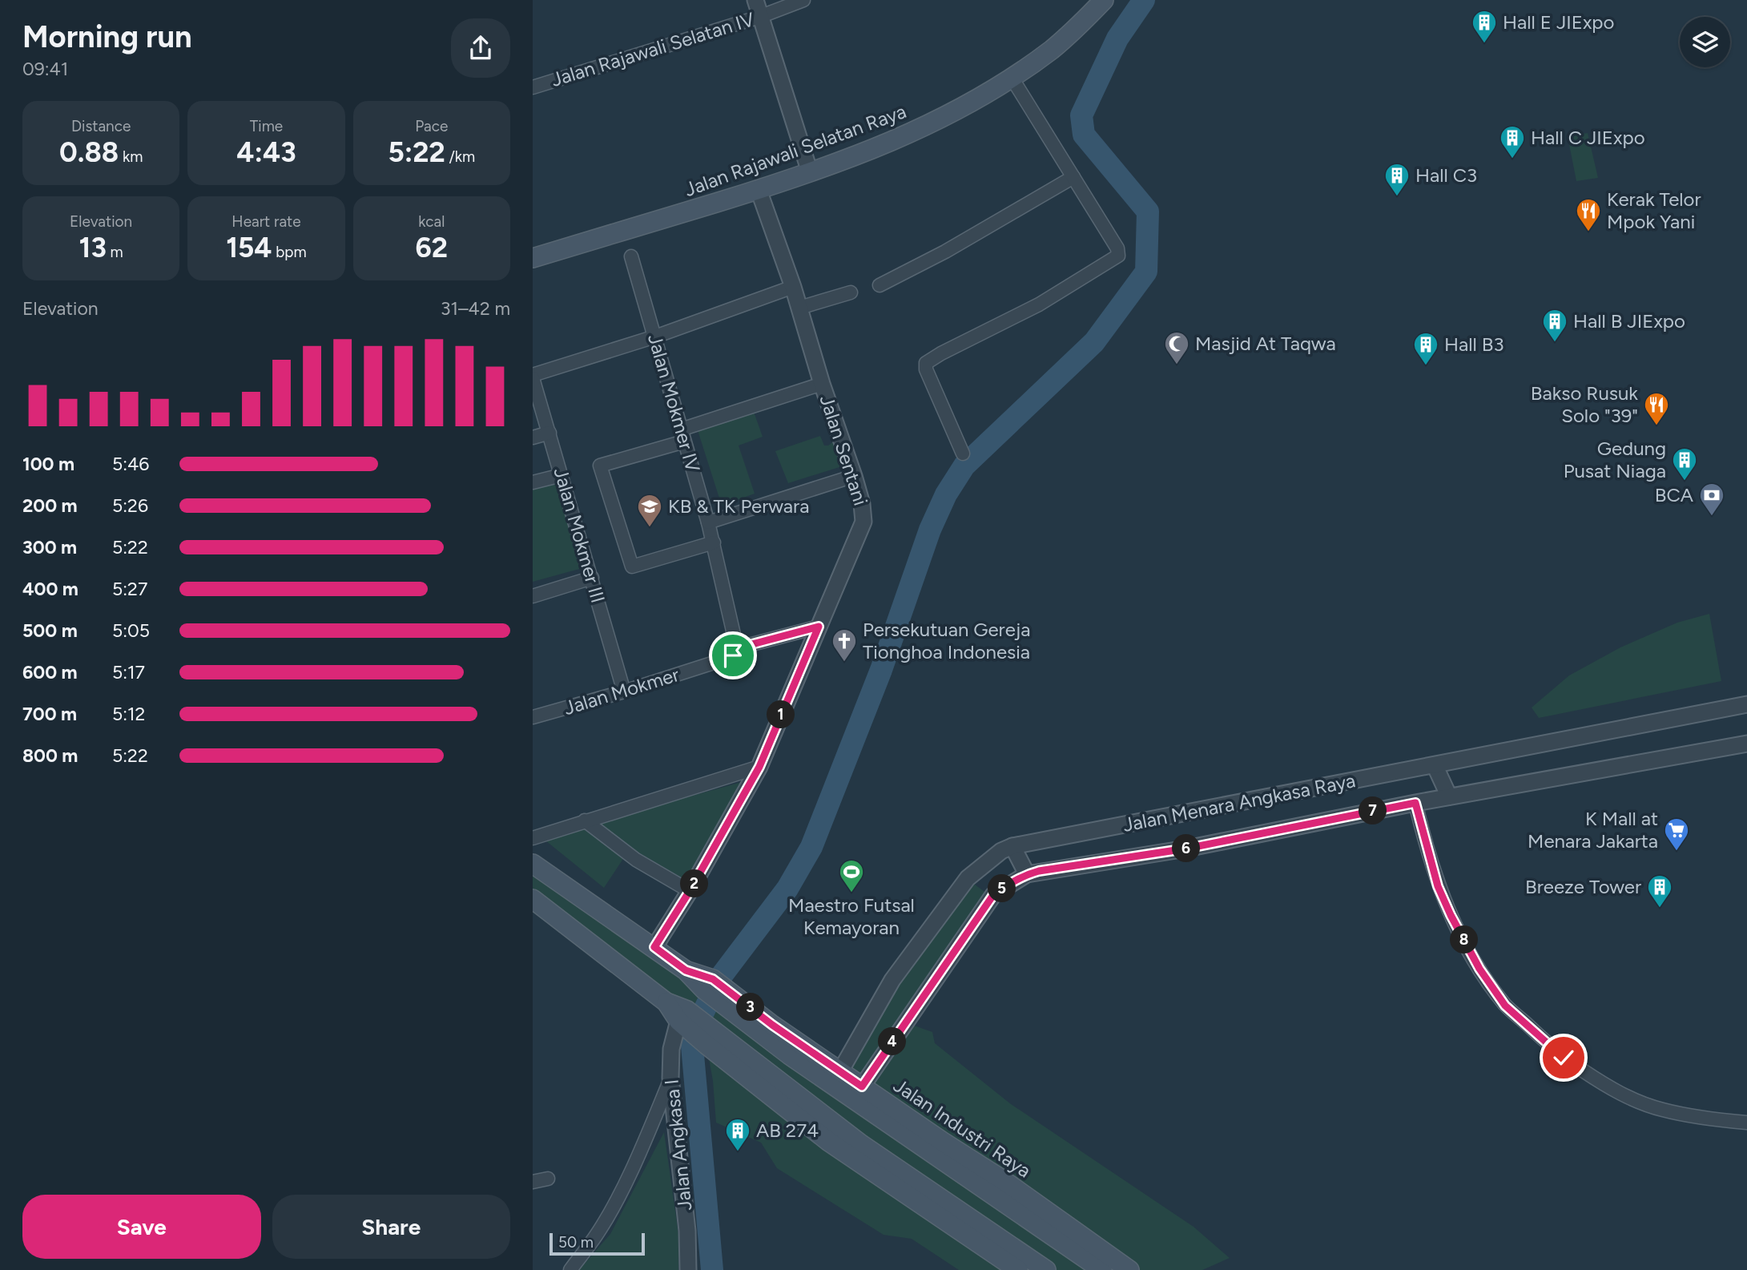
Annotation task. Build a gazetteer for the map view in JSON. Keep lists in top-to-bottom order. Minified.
{"streets":{"main road":["Jalan Rajawali Selatan Raya","Jalan Industri Raya"],"street":["Jalan Rajawali Selatan IV","Jalan Mokmer IV","Jalan Sentani","Jalan Mokmer III","Jalan Mokmer","Jalan Menara Angkasa Raya","Jalan Angkasa I"]},"crossings":[["Jalan Rajawali Selatan Raya","Jalan Sentani"],["Jalan Mokmer IV","Jalan Mokmer"],["Jalan Sentani","Jalan Mokmer"],["Jalan Sentani","Jalan Industri Raya"],["Jalan Mokmer III","Jalan Mokmer"],["Jalan Menara Angkasa Raya","Jalan Industri Raya"]],"places":{"building":["Hall E JIExpo","Hall C JIExpo","Hall C3","Hall B JIExpo","Hall B3","Gedung Pusat Niaga","Breeze Tower","AB 274"],"restaurant":["Kerak Telor Mpok Yani","Bakso Rusuk Solo \"39\""],"mosque":["Masjid At Taqwa"],"bank":["BCA"],"school or university":["KB & TK Perwara"],"church":["Persekutuan Gereja Tionghoa Indonesia"],"supermarket":["K Mall at Menara Jakarta"],"sports":["Maestro Futsal Kemayoran"]},"scale_bar":"50 m","page":{"heading":["Morning run","09:41"],"stats":[["Distance","0.88 km"],["Time","4:43"],["Pace","5:22 /km"],["Elevation","13 m"],["Heart rate","154 bpm"],["kcal","62"]],"chart":["Elevation","31–42 m"],"list":[{"name":"100 m","note":"5:46"},{"name":"200 m","note":"5:26"},{"name":"300 m","note":"5:22"},{"name":"400 m","note":"5:27"},{"name":"500 m","note":"5:05"},{"name":"600 m","note":"5:17"},{"name":"700 m","note":"5:12"},{"name":"800 m","note":"5:22"}],"pins":["1","7","6","2","5","8","3","4"],"buttons":["Save","Share"],"scale":"50 m"}}
